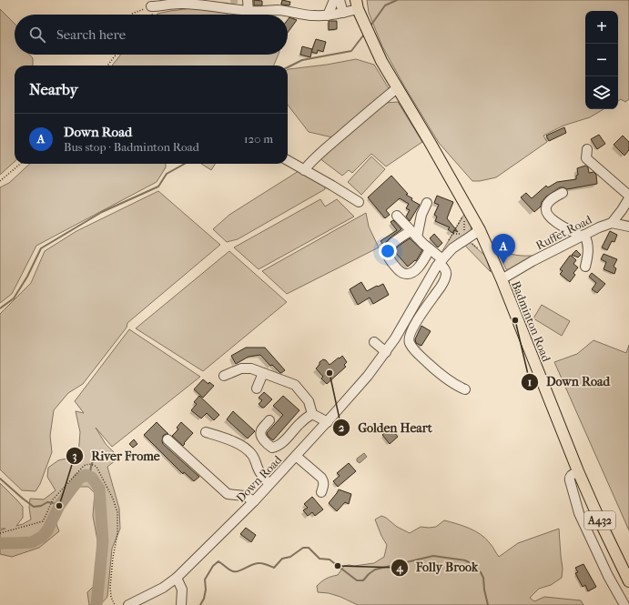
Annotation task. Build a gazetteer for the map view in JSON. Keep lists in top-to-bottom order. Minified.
{"streets":{"main road":["Badminton Road","A432"],"street":["Ruffet Road","Down Road"]},"crossings":[["Ruffet Road","Badminton Road"],["Badminton Road","Down Road"]],"places":["Down Road","Golden Heart","River Frome","Folly Brook"],"page":{"map_buttons":["+","−"],"search":"Search here","heading":"Nearby","list":[{"mark":"A","name":"Down Road","note":"Bus stop · Badminton Road","value":"120 m"}],"pins":"A"}}
